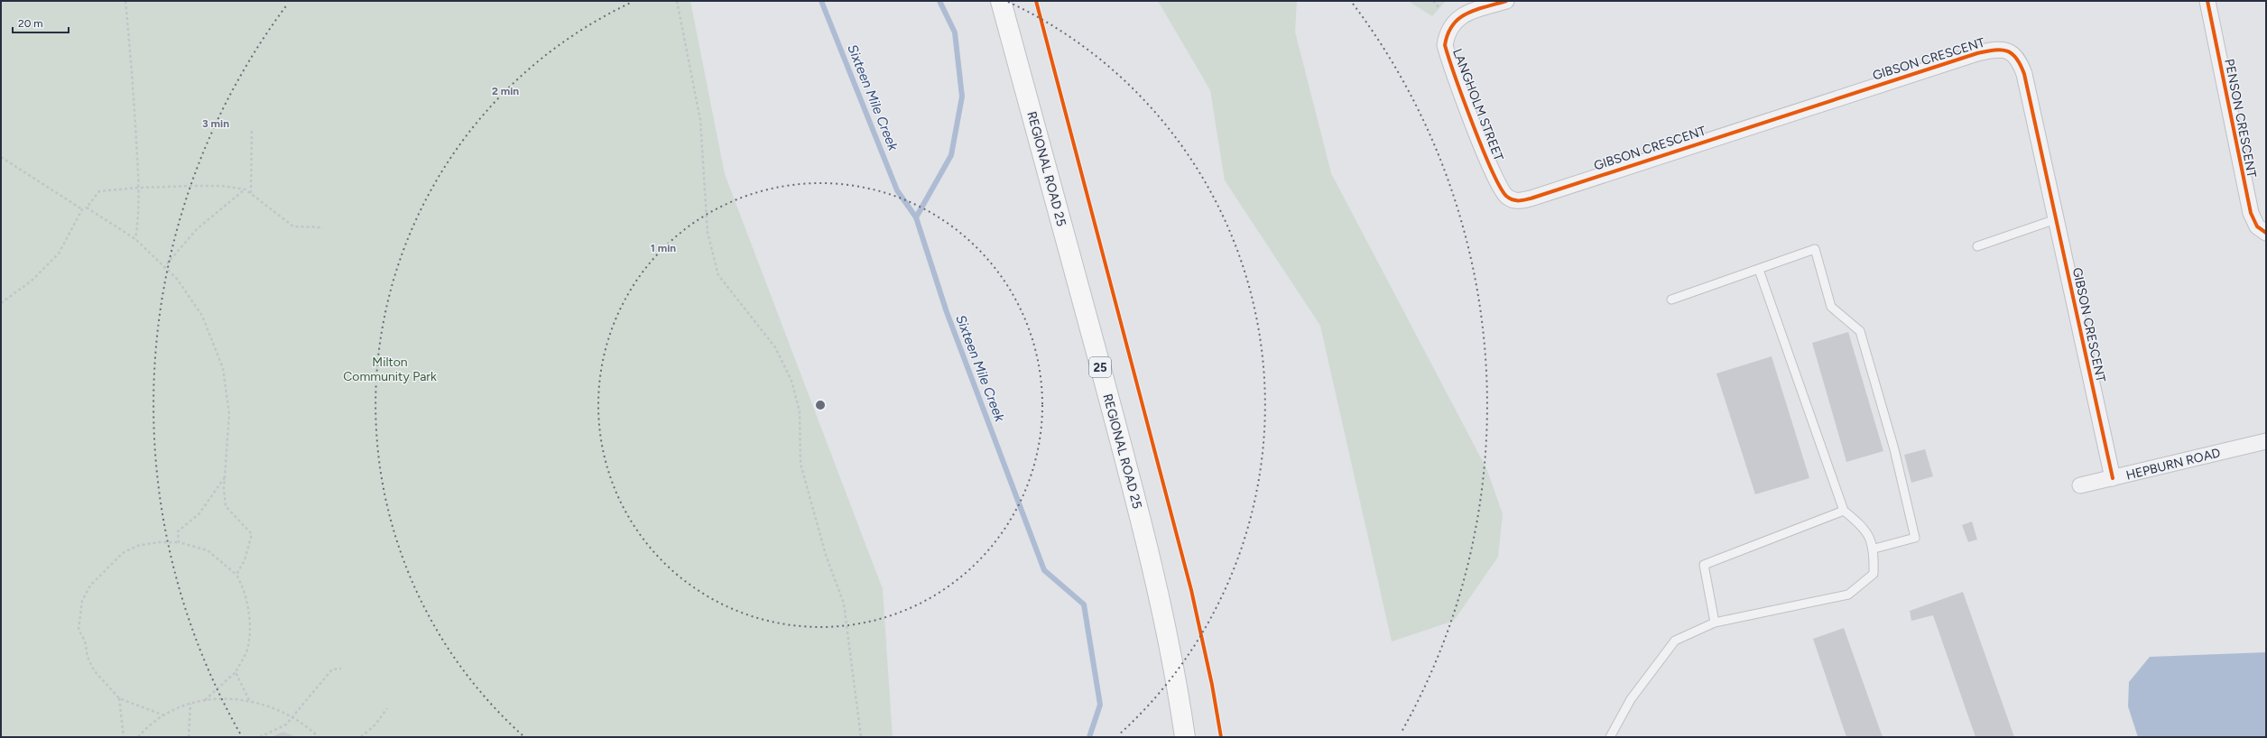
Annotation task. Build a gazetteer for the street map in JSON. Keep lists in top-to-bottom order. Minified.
{"streets":{"main road":["REGIONAL ROAD 25","25"],"street":["GIBSON CRESCENT","LANGHOLM STREET","PENSON CRESCENT","HEPBURN ROAD"]},"crossings":[["GIBSON CRESCENT","LANGHOLM STREET"],["GIBSON CRESCENT","HEPBURN ROAD"]],"water":["Sixteen Mile Creek"],"parks":["Milton Community Park"],"scale_bar":"20 m","rings":["2 min","3 min","1 min"]}
